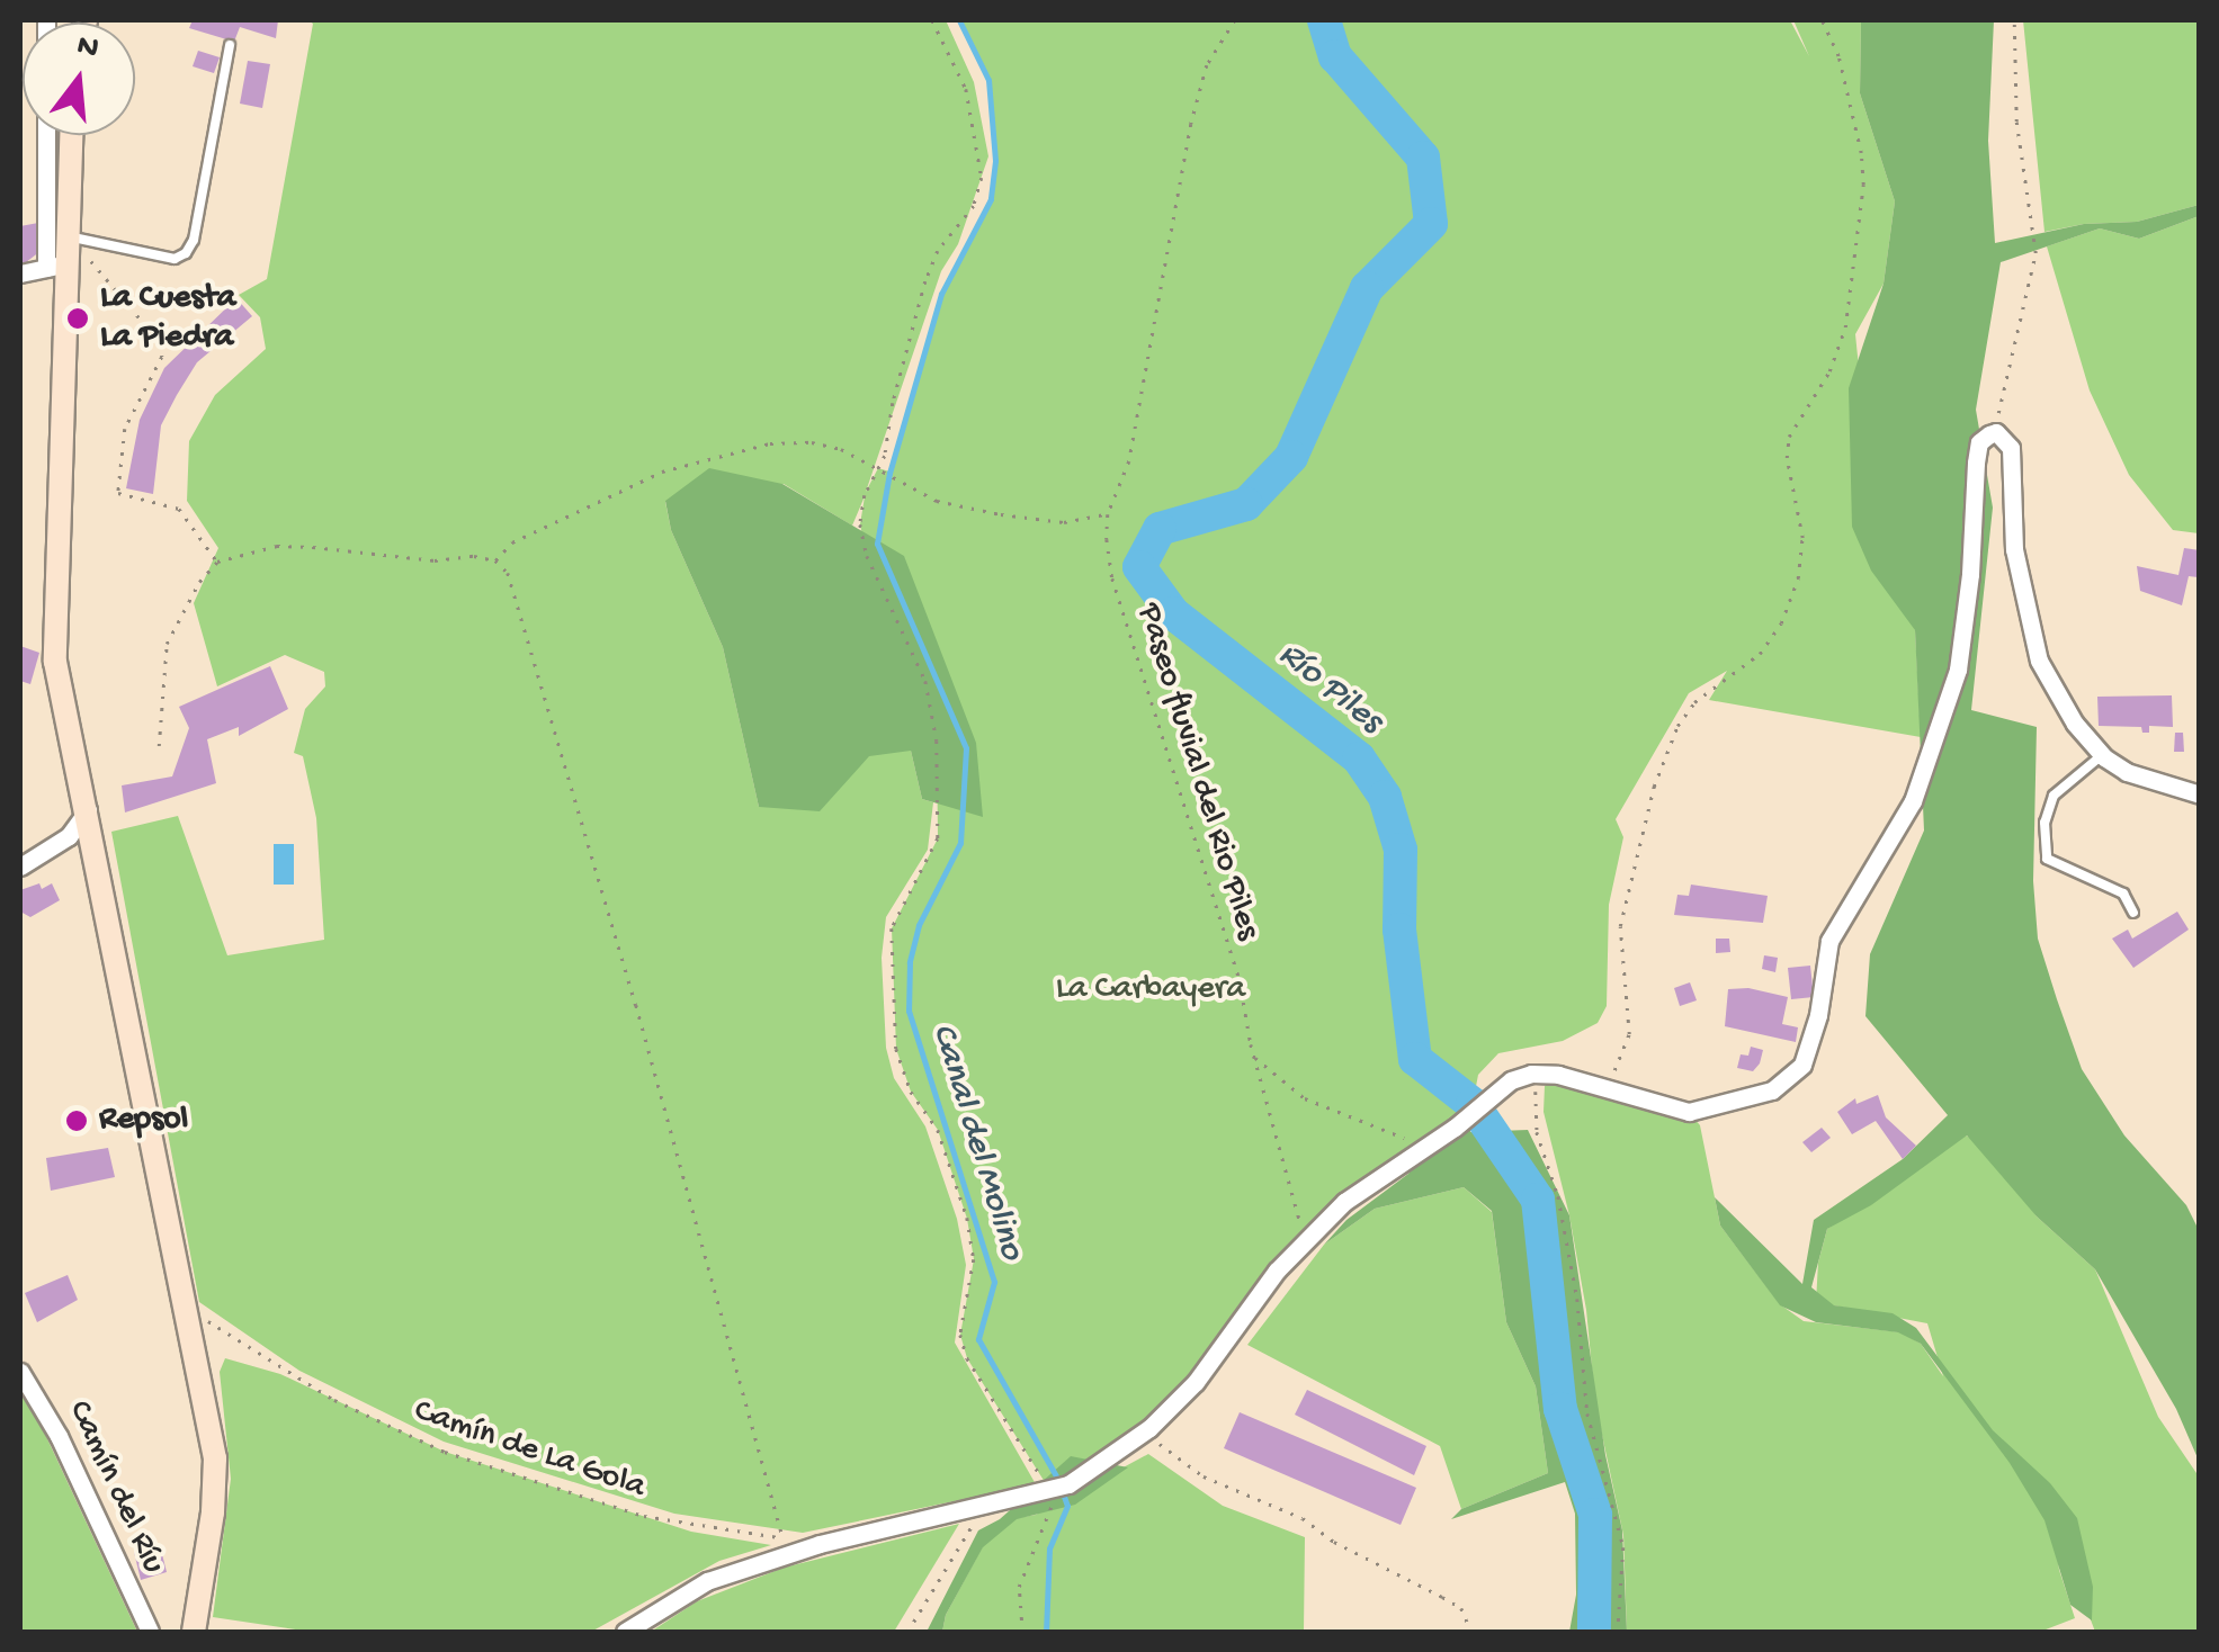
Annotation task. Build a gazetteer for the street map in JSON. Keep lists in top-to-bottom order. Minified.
{"streets":{"street":["Camín del Ríu"],"path":["Paseo fluvial del Rio Piles","Camín de La Gola"]},"water":["Río Piles","Canal del Molino"],"parks":["La Carbayera"],"places":["La Cuesta La Piedra","Repsol"],"north":"top"}
